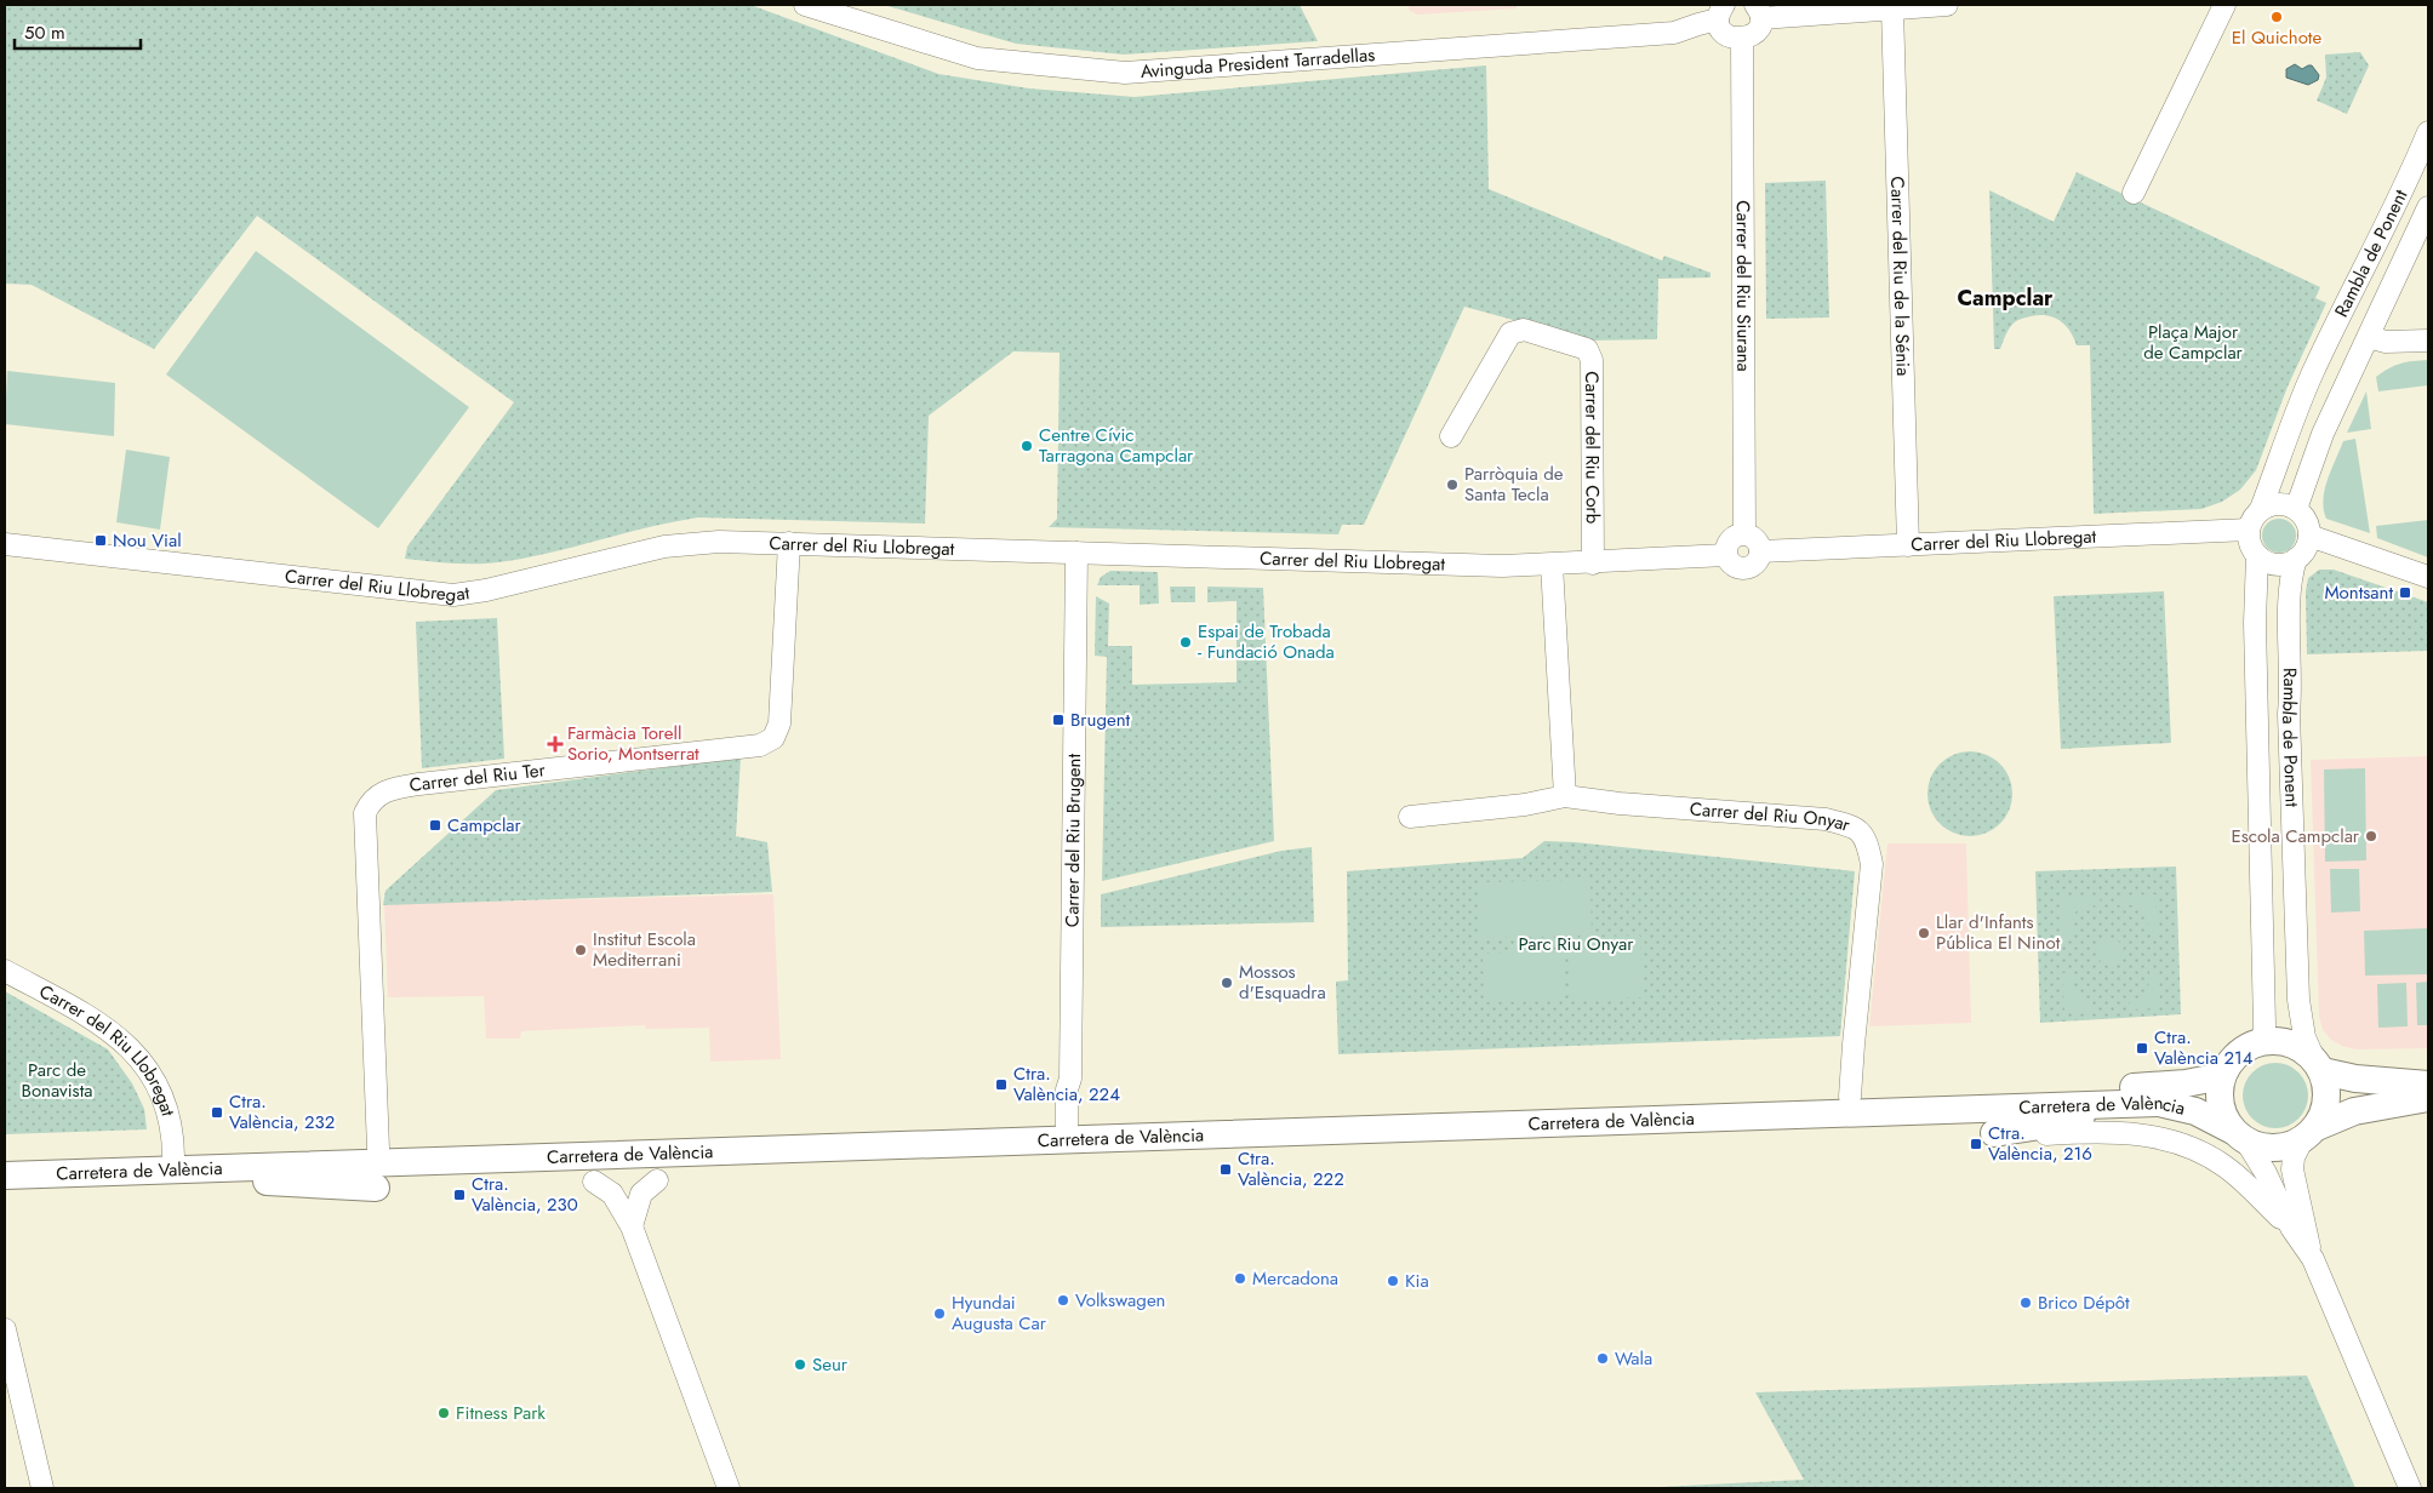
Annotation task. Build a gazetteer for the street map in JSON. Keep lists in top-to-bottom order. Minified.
{"streets":{"main road":["Carretera de València"],"street":["Avinguda President Tarradellas","Rambla de Ponent","Carrer del Riu de la Sénia","Carrer del Riu Siurana","Carrer del Riu Corb","Carrer del Riu Llobregat","Carrer del Riu Ter","Carrer del Riu Onyar","Carrer del Riu Brugent"]},"crossings":[["Rambla de Ponent","Carrer del Riu Llobregat"],["Rambla de Ponent","Carretera de València"],["Carrer del Riu de la Sénia","Carrer del Riu Llobregat"],["Carrer del Riu Siurana","Carrer del Riu Llobregat"],["Carrer del Riu Corb","Carrer del Riu Llobregat"],["Carrer del Riu Llobregat","Carrer del Riu Ter"],["Carrer del Riu Llobregat","Carrer del Riu Brugent"],["Carrer del Riu Llobregat","Carretera de València"],["Carrer del Riu Ter","Carretera de València"],["Carrer del Riu Onyar","Carretera de València"],["Carrer del Riu Brugent","Carretera de València"]],"districts":["Campclar"],"parks":["Plaça Major de Campclar","Parc Riu Onyar","Parc de Bonavista"],"places":{"other":["El Quichote","Centre Cívic Tarragona Campclar","Parròquia de Santa Tecla","Espai de Trobada - Fundació Onada","Escola Campclar","Llar d'Infants Pública El Ninot","Institut Escola Mediterrani","Mossos d'Esquadra","Mercadona","Kia","Volkswagen","Brico Dépôt","Hyundai Augusta Car","Wala","Seur","Fitness Park"],"transit":["Nou Vial","Montsant","Brugent","Campclar","Ctra. València 214","Ctra. València, 224","Ctra. València, 232","Ctra. València, 216","Ctra. València, 222","Ctra. València, 230"],"health":["Farmàcia Torell Sorio, Montserrat"]},"scale_bar":"50 m"}
